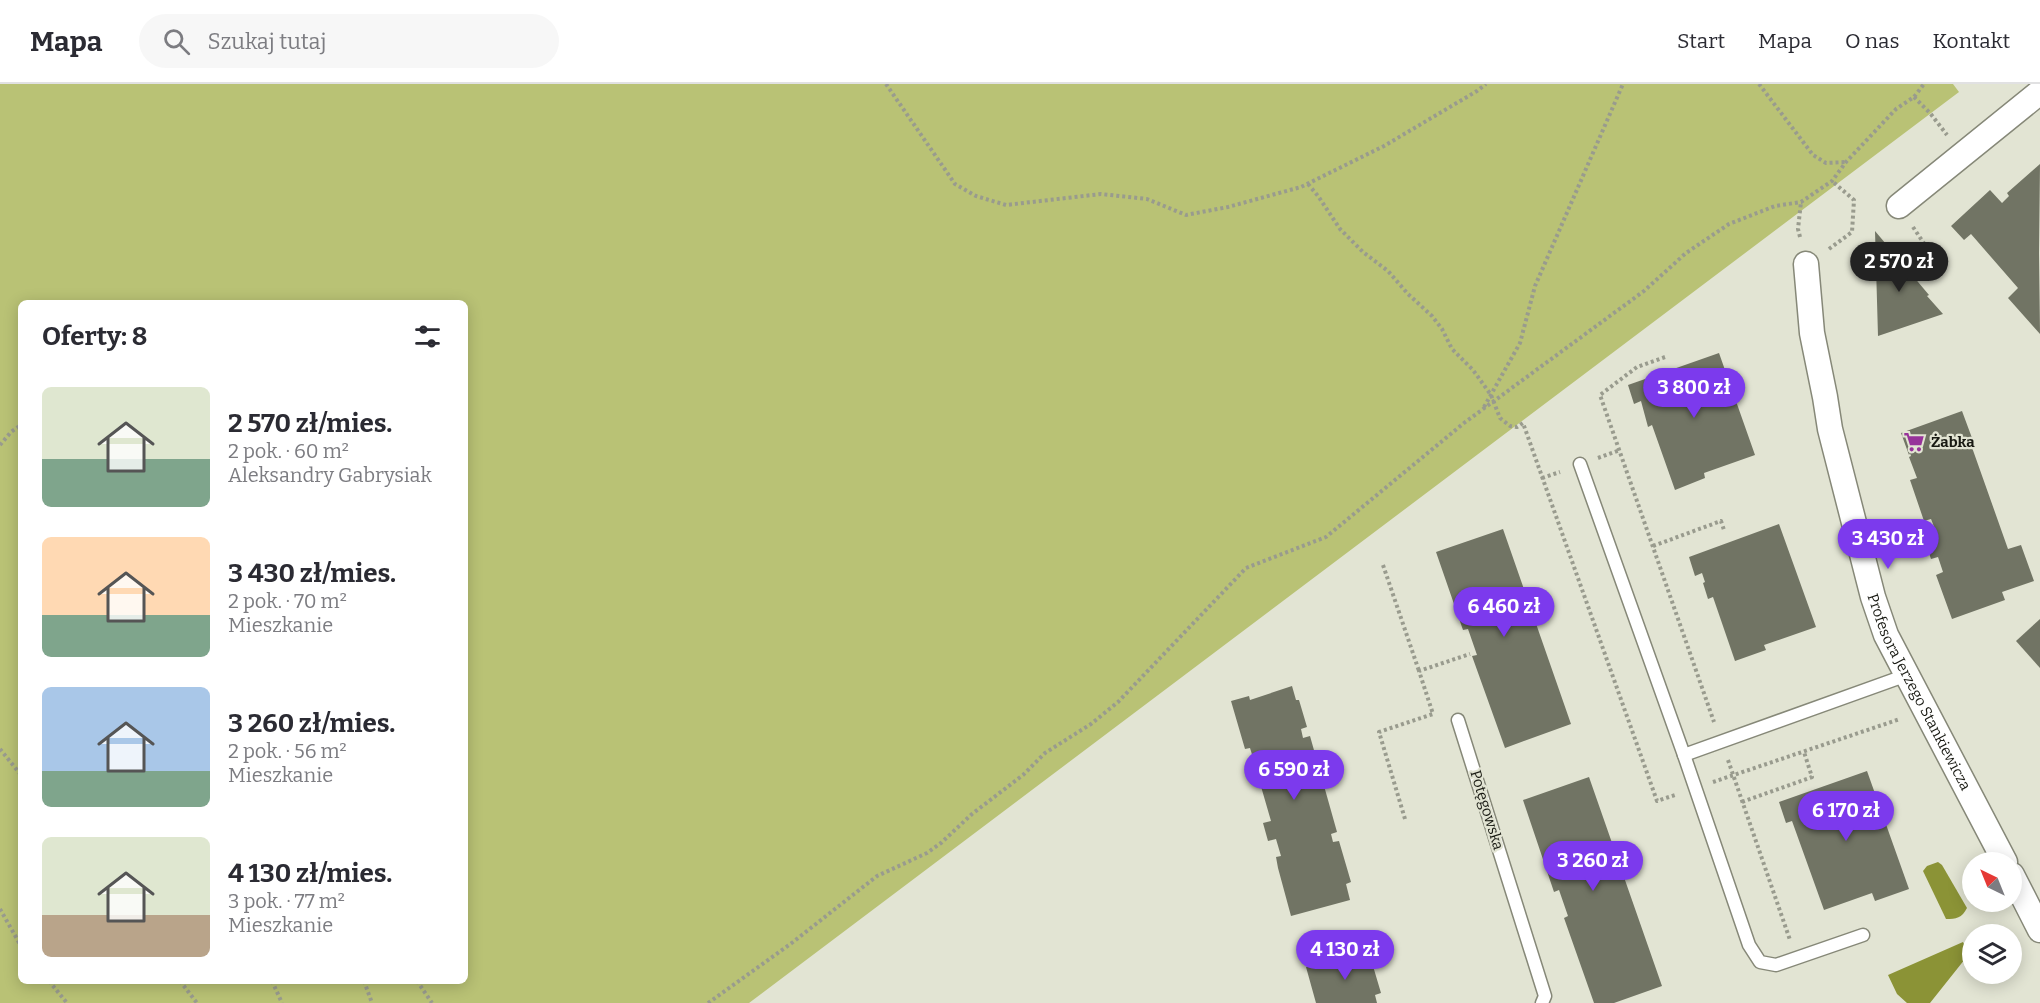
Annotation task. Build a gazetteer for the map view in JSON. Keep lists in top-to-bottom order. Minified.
{"streets":{"street":["Profesora Jerzego Stankiewicza"],"lane":["Potęgowska"]},"places":{"supermarket":["Żabka"]},"north":"top left","page":{"header":"Mapa","search":"Szukaj tutaj","nav":["Start","Mapa","O nas","Kontakt"],"price":["2 570 zł","3 800 zł","3 430 zł","6 460 zł","6 590 zł","6 170 zł","3 260 zł","4 130 zł"],"heading":"Oferty: 8","list":[{"name":"2 570 zł/mies.","note":"2 pok. · 60 m² · Aleksandry Gabrysiak"},{"name":"3 430 zł/mies.","note":"2 pok. · 70 m² · Mieszkanie"},{"name":"3 260 zł/mies.","note":"2 pok. · 56 m² · Mieszkanie"},{"name":"4 130 zł/mies.","note":"3 pok. · 77 m² · Mieszkanie"}]}}
